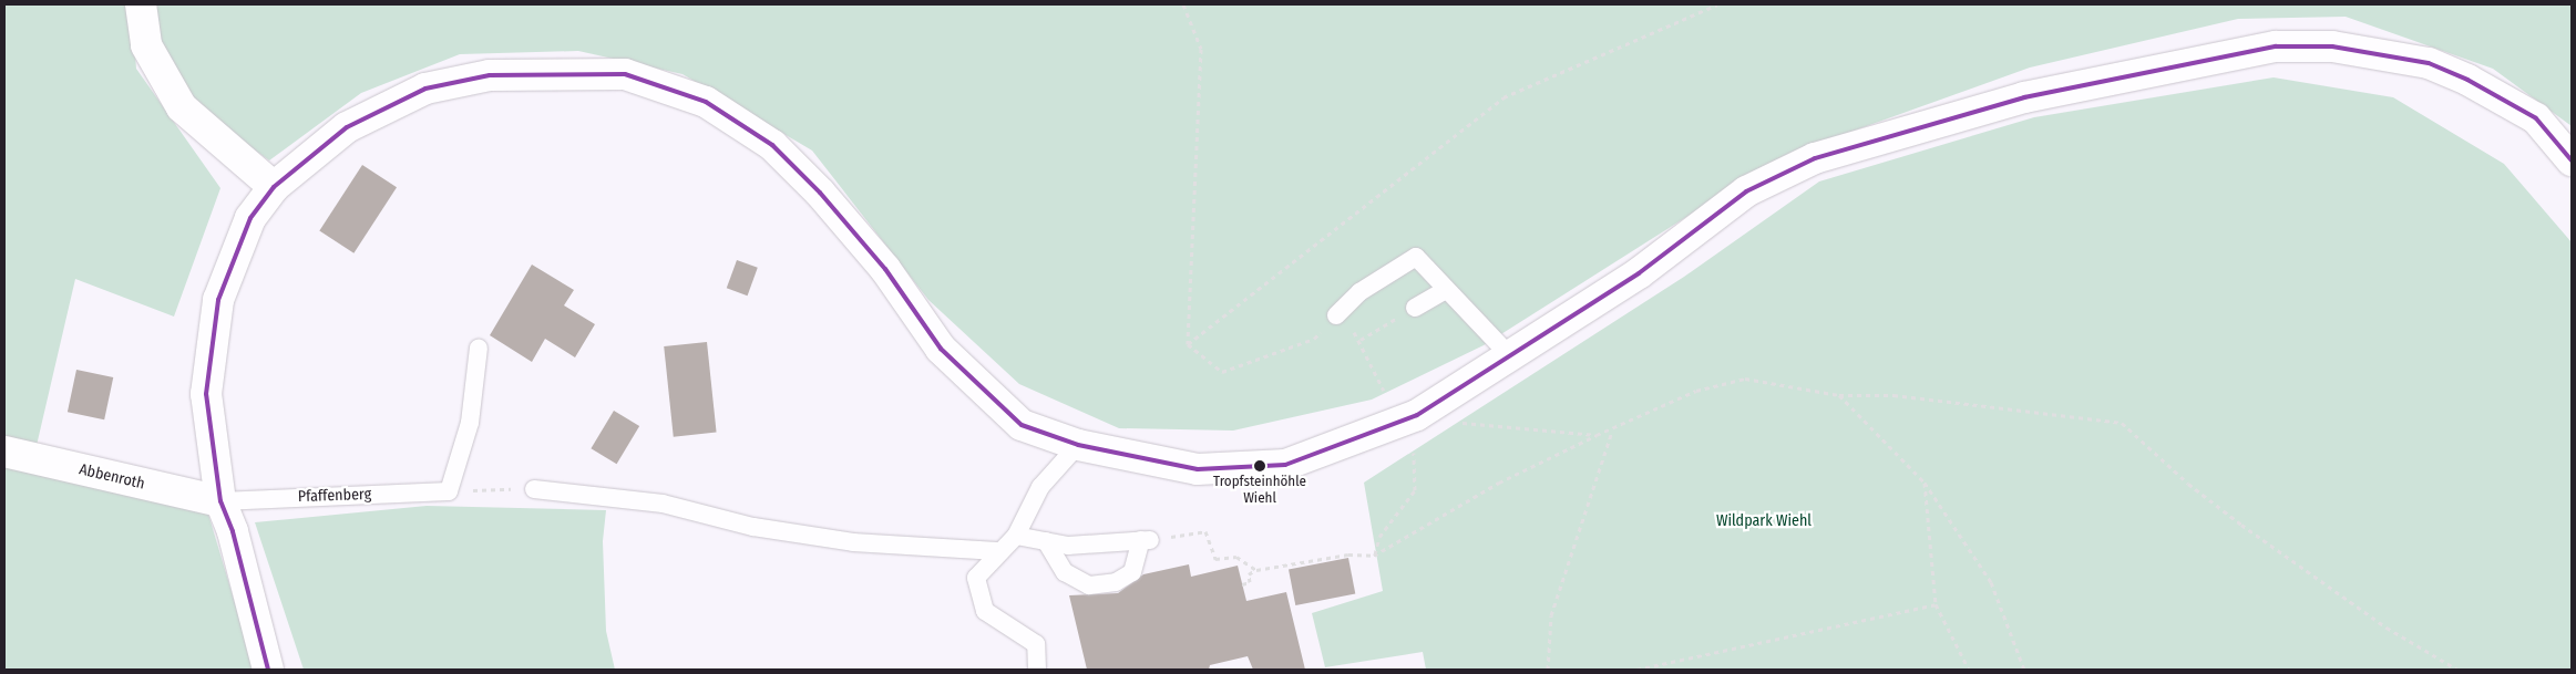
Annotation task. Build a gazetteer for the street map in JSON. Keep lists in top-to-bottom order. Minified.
{"streets":{"main road":["Abbenroth"],"lane":["Pfaffenberg"]},"crossings":[["Abbenroth","Pfaffenberg"]],"parks":["Wildpark Wiehl"],"places":["Tropfsteinhöhle Wiehl"]}
